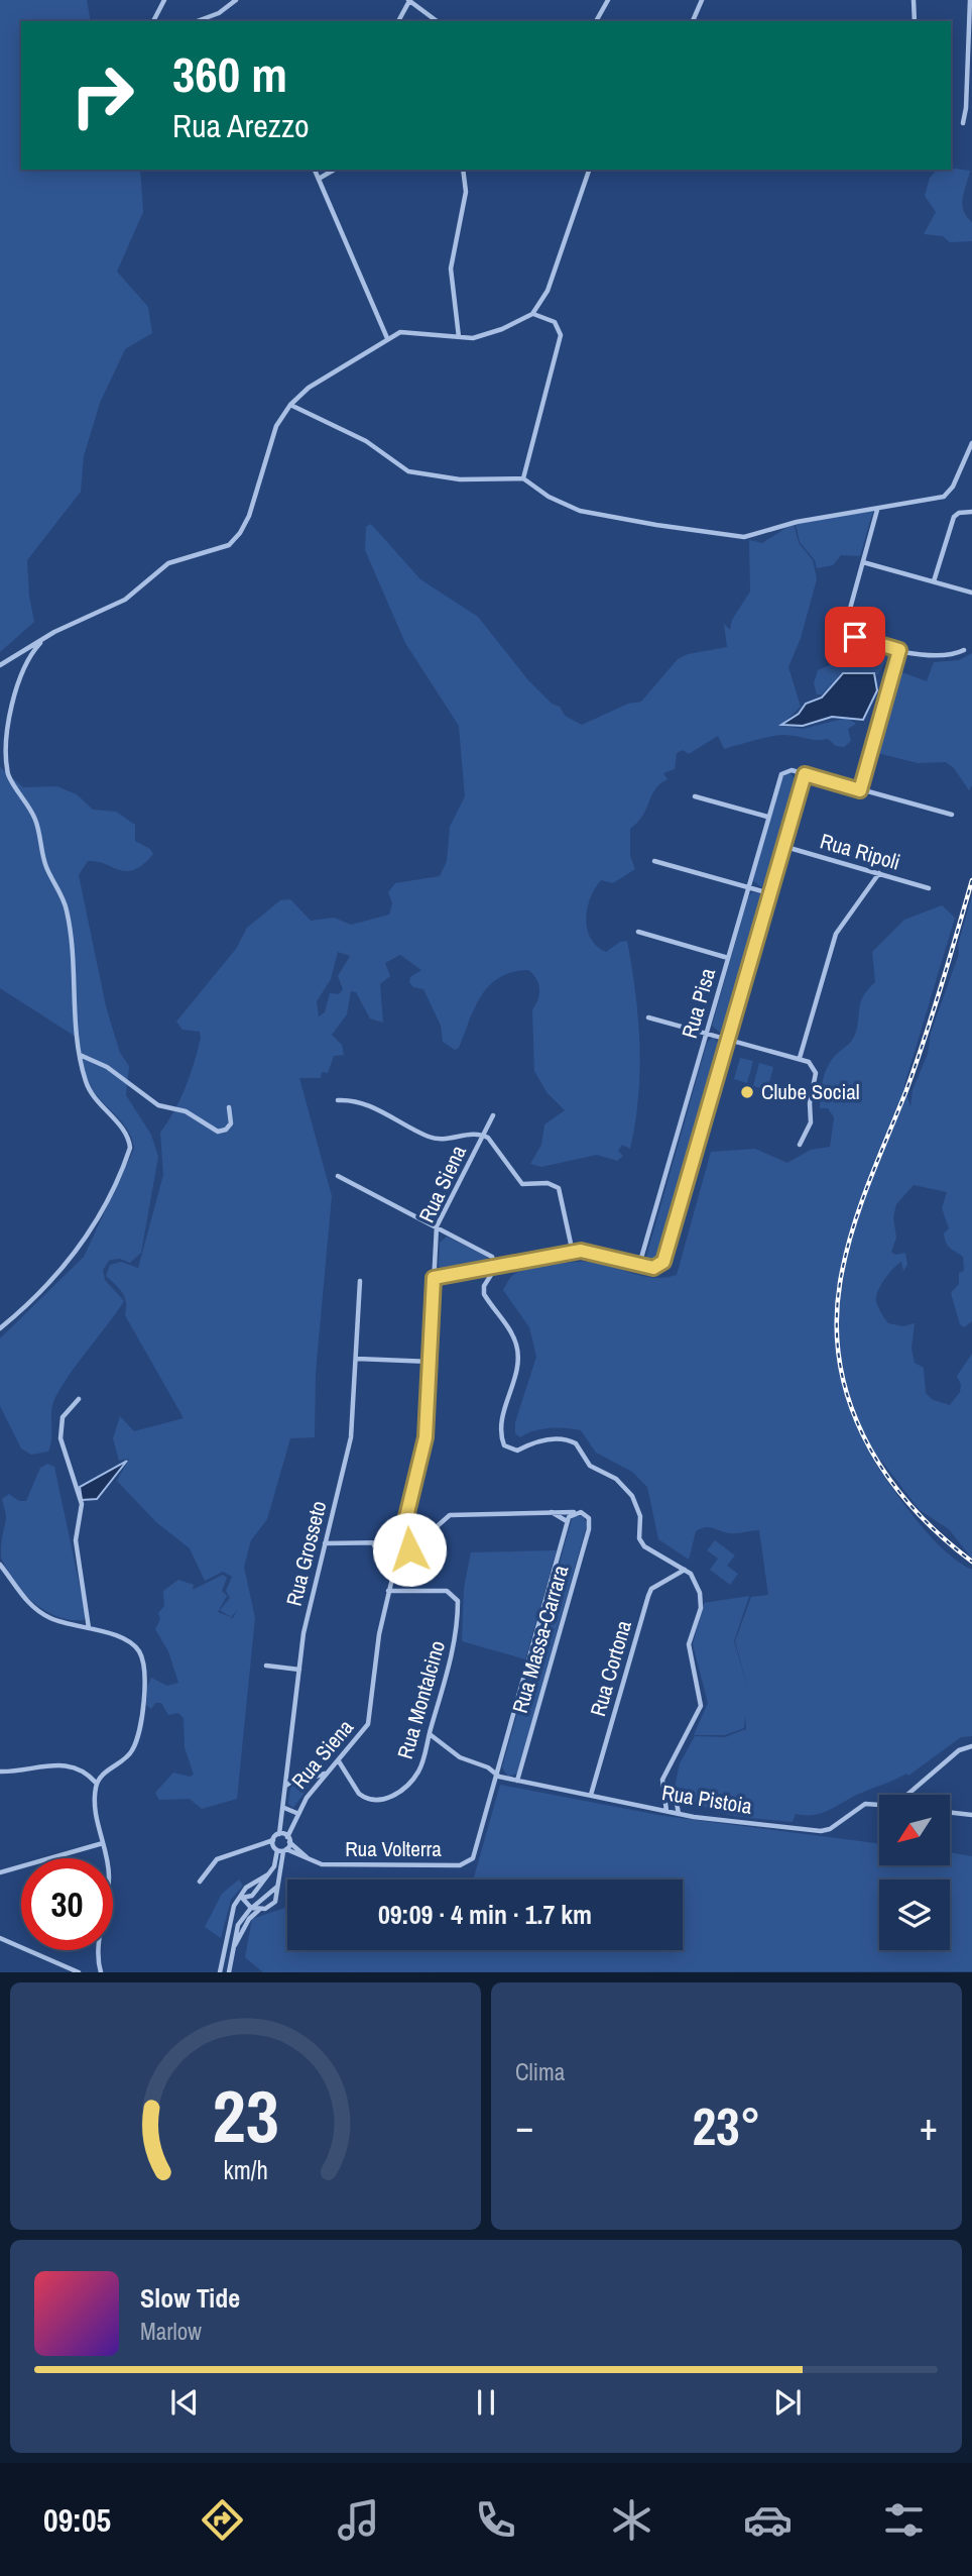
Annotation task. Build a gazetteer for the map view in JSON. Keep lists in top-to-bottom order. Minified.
{"streets":{"street":["Rua Ripoli","Rua Pisa","Rua Siena","Rua Grosseto","Rua Massa-Carrara","Rua Cortona","Rua Montalcino","Rua Pistoia","Rua Volterra"]},"crossings":[["Rua Siena","Rua Massa-Carrara"],["Rua Siena","Rua Montalcino"],["Rua Siena","Rua Volterra"],["Rua Massa-Carrara","Rua Pistoia"],["Rua Cortona","Rua Pistoia"],["Rua Montalcino","Rua Pistoia"],["Rua Pistoia","Rua Volterra"]],"places":["Clube Social"],"north":"bottom left","page":{"turn":["360 m","Rua Arezzo"],"limit":"30","trip":"09:09 · 4 min · 1.7 km","tile":"Clima","heat":["−","23°","+"],"song":["Slow Tide","Marlow"],"tabs":"09:05","gauge":["23","km/h"]}}
